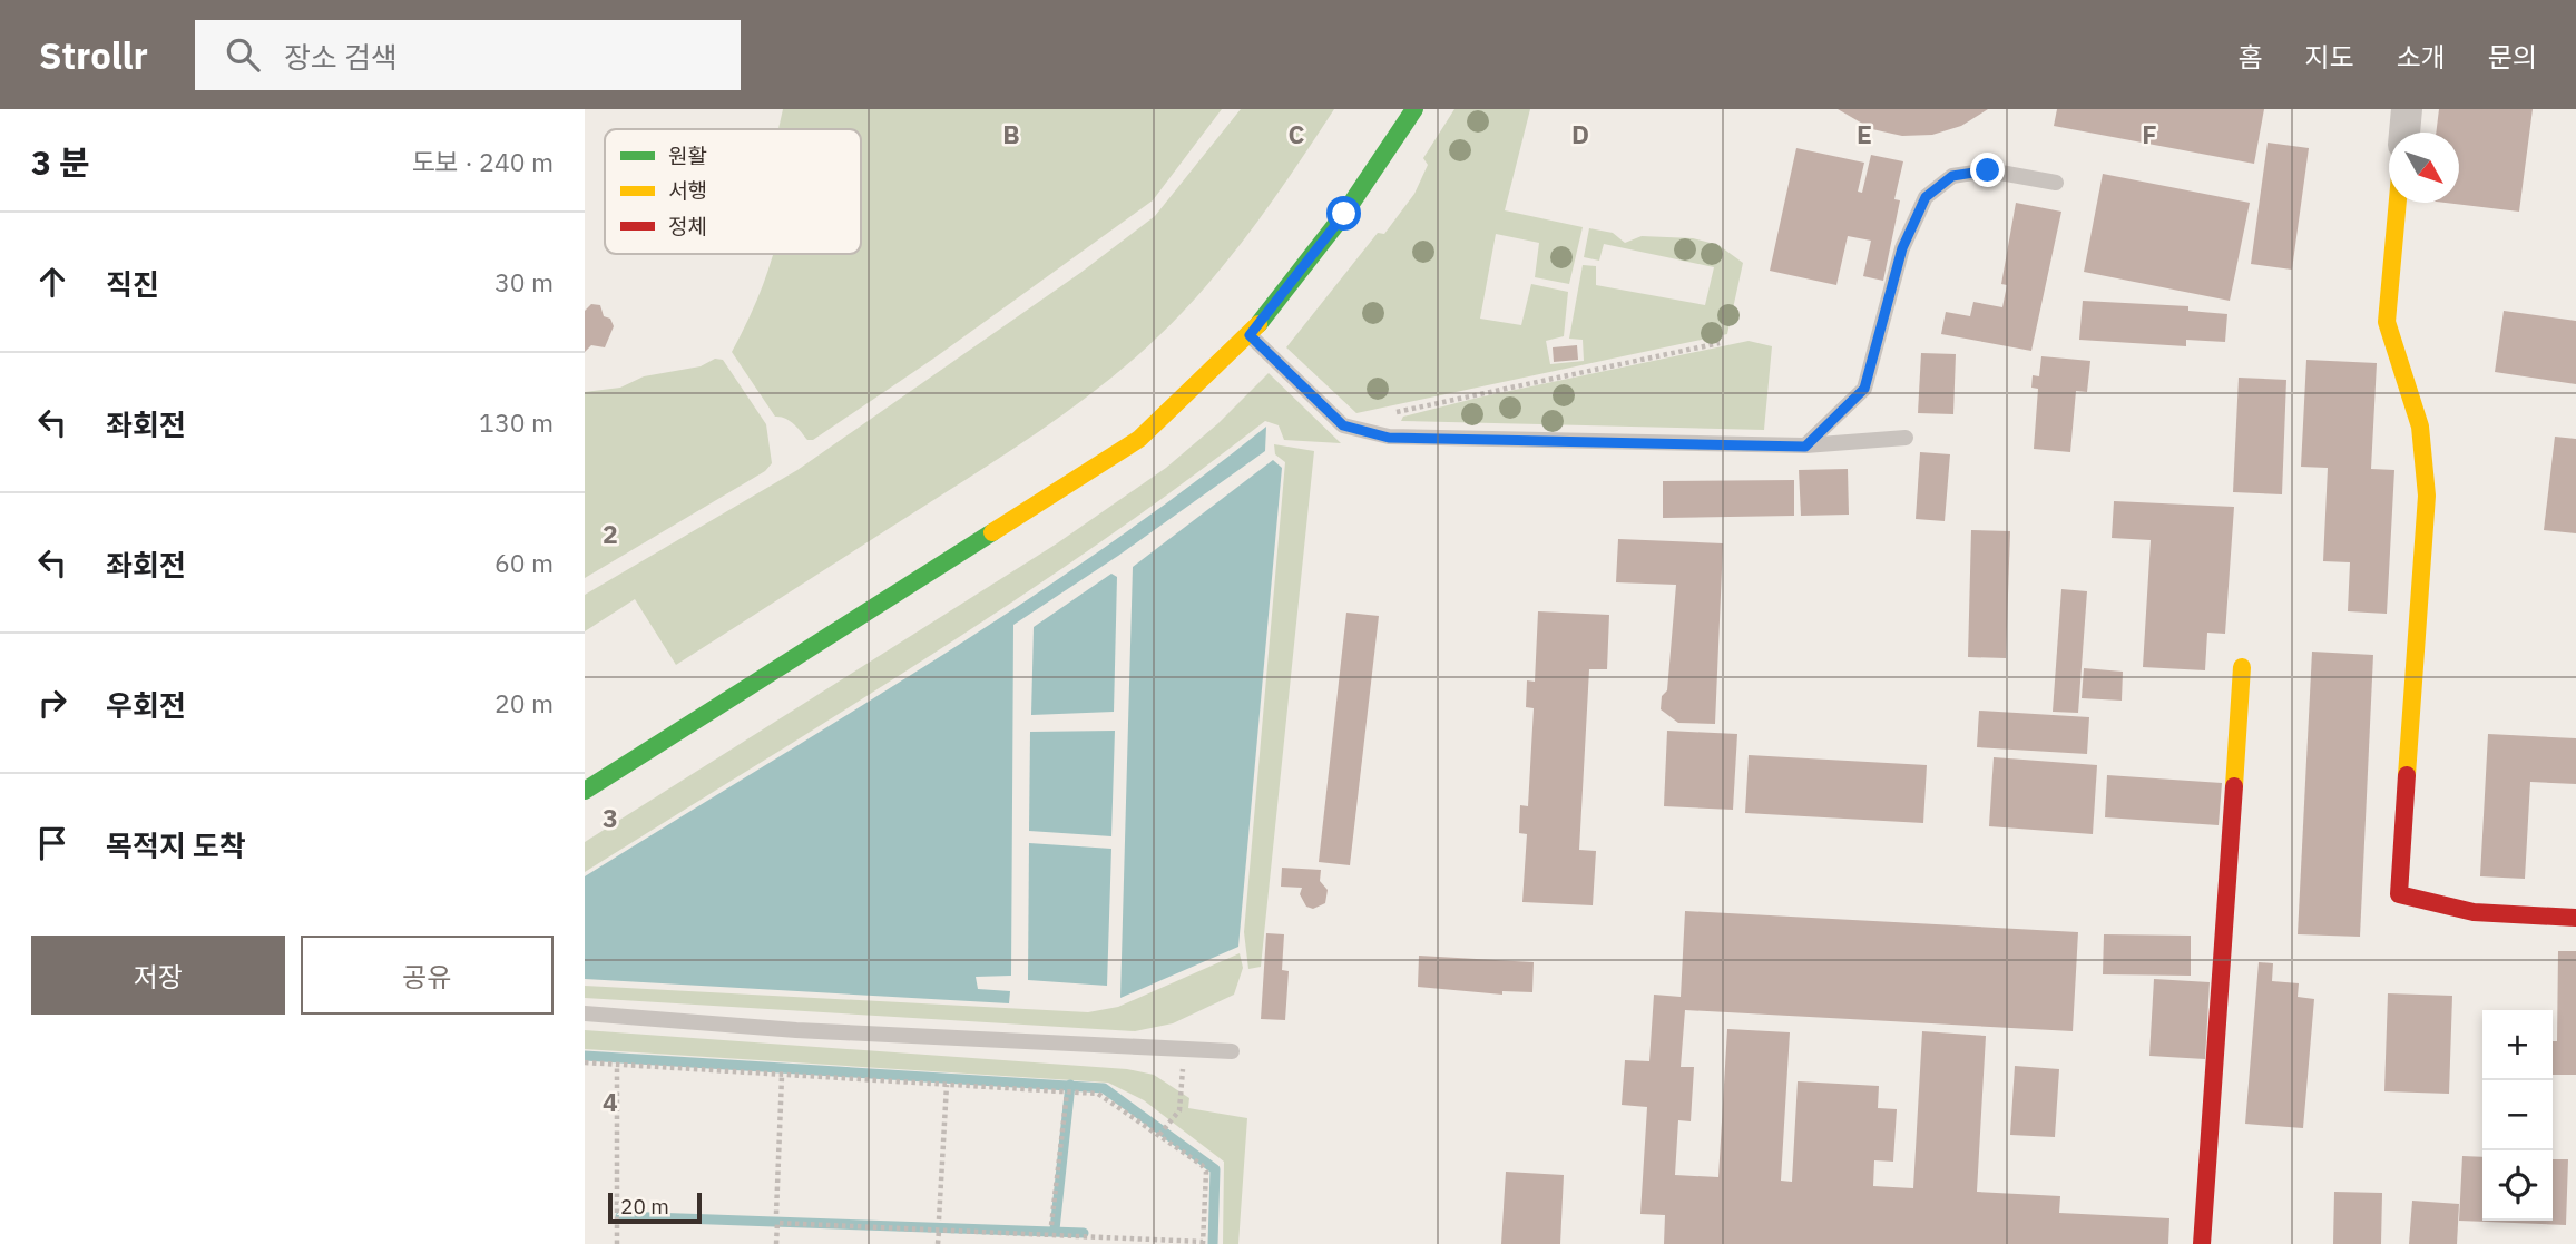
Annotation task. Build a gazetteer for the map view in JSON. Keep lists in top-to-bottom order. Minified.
{"legend":["원활","서행","정체"],"scale_bar":"20 m","north":"bottom right","page":{"header":"Strollr","search":"장소 검색","nav":["홈","지도","소개","문의"],"heading":["3 분","도보 · 240 m"],"list":[["직진","30 m"],["좌회전","130 m"],["좌회전","60 m"],["우회전","20 m"],"목적지 도착"],"buttons":["저장","공유"],"map_buttons":["+","−"],"scale":"20 m"},"grid":{"columns":["B","C","D","E","F"],"rows":["2","3","4"]}}
